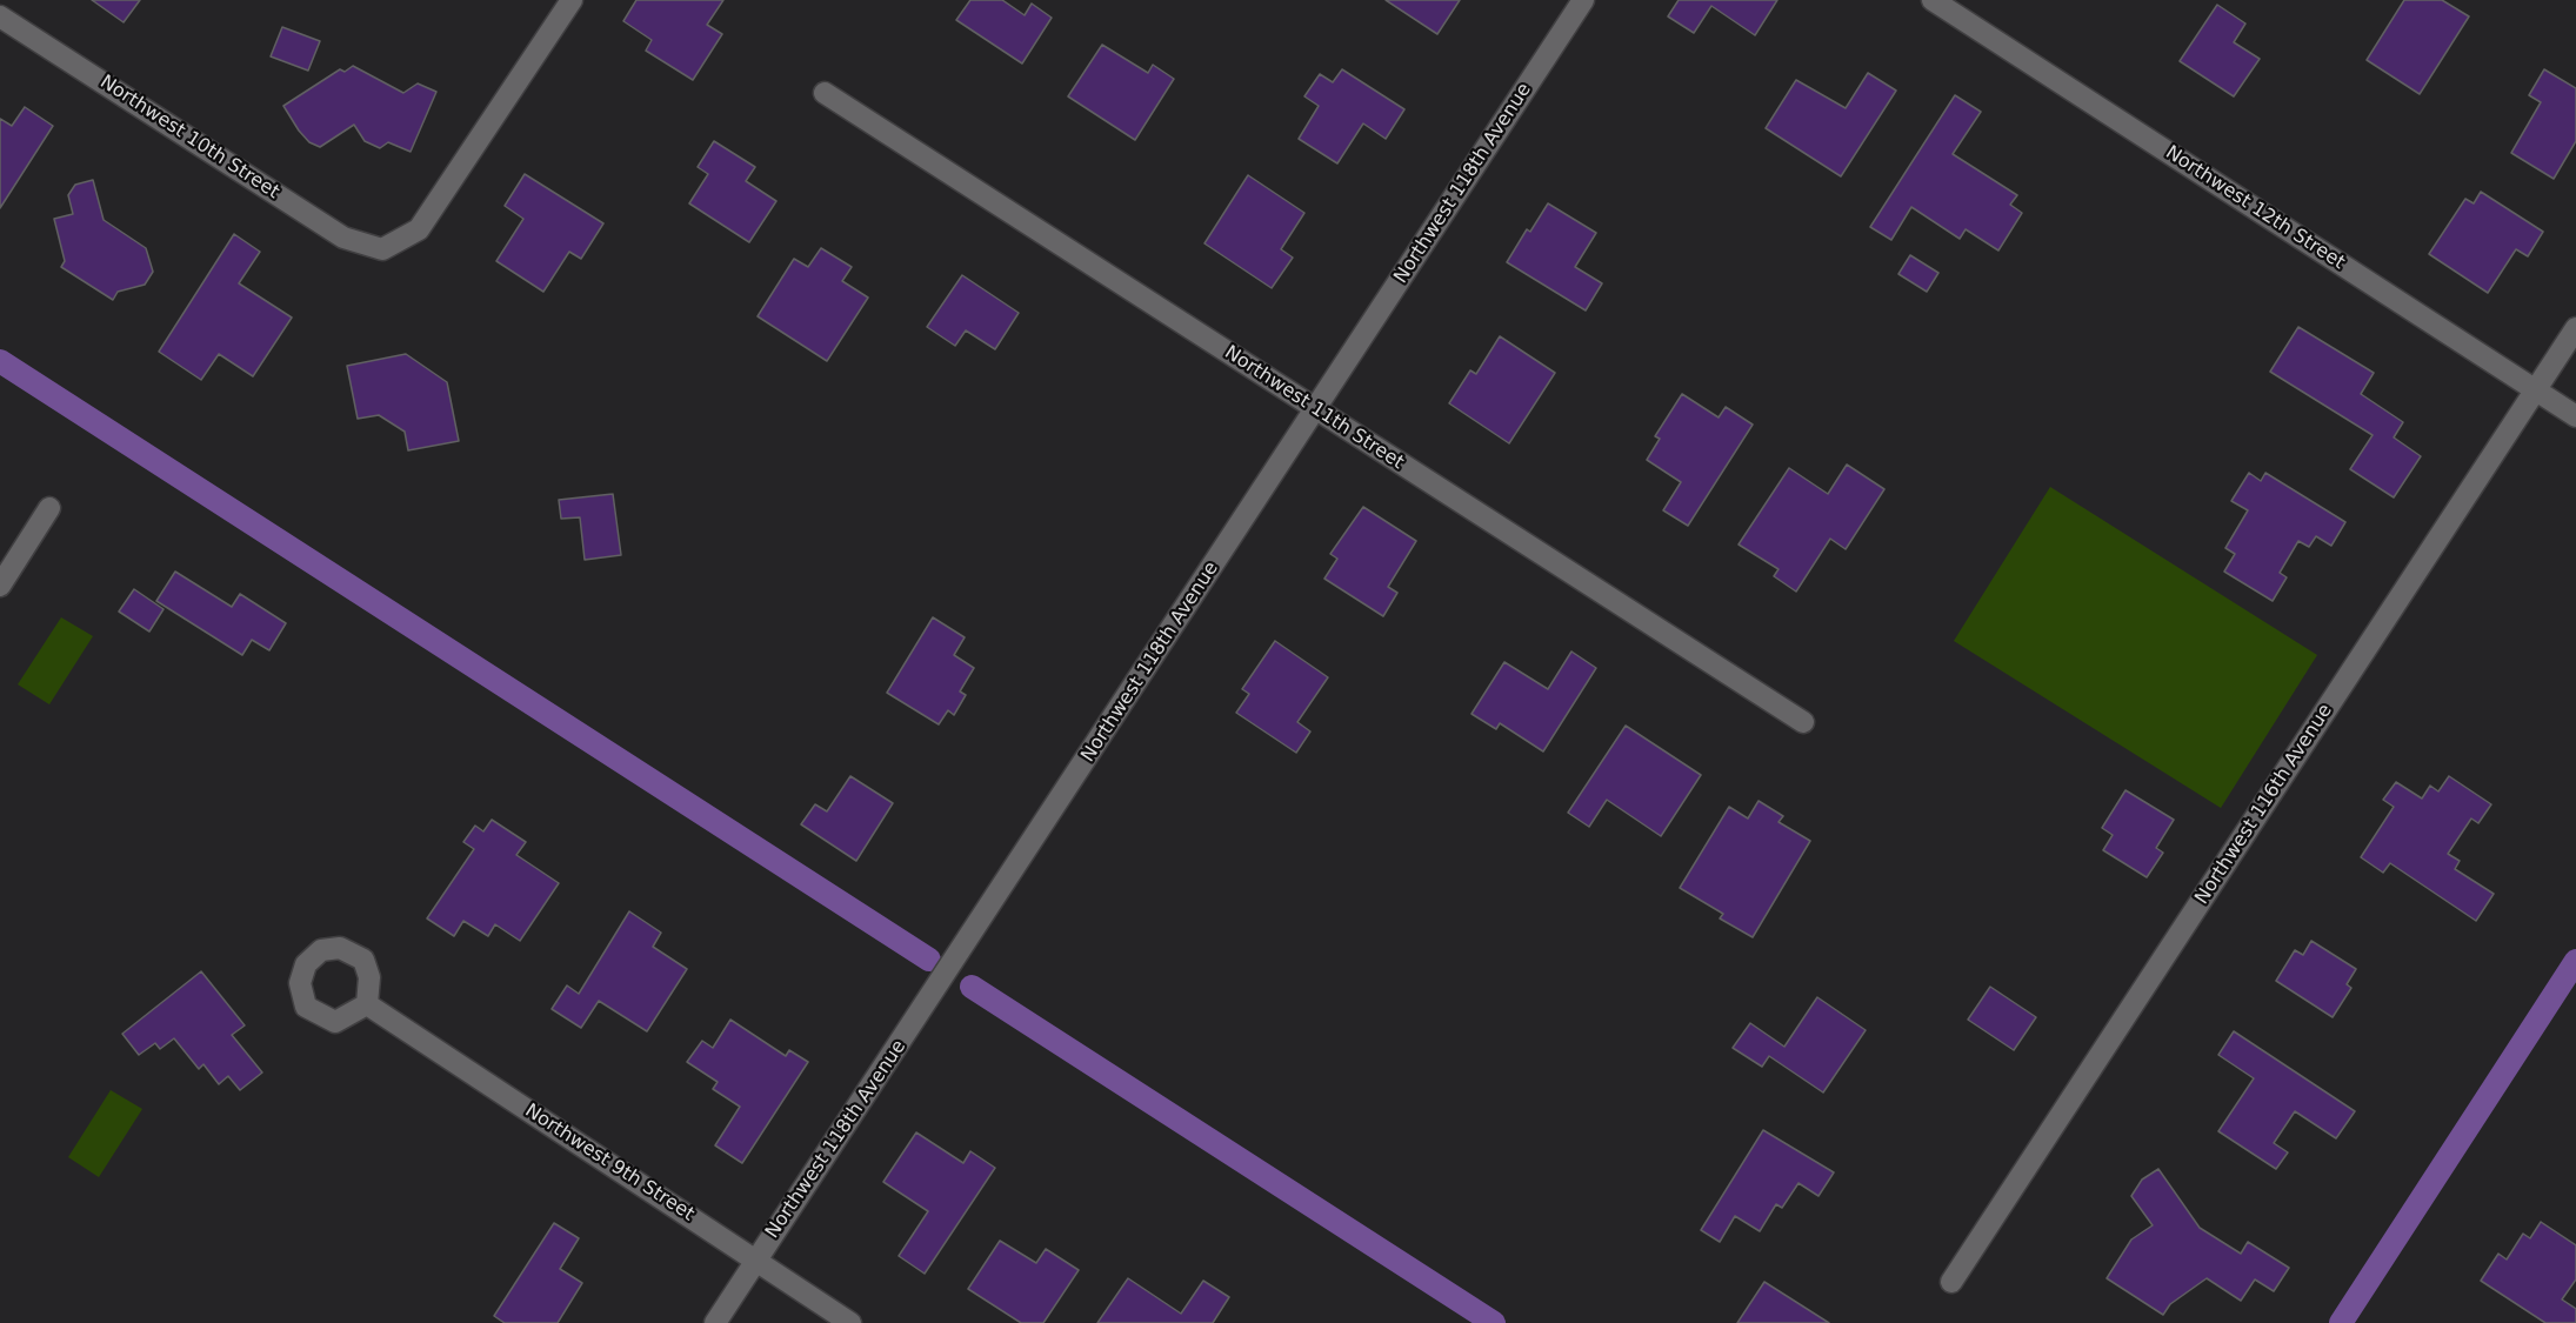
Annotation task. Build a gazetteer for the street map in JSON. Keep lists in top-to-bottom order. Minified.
{"streets":{"street":["Northwest 10th Street","Northwest 118th Avenue","Northwest 12th Street","Northwest 11th Street","Northwest 116th Avenue","Northwest 9th Street"]},"crossings":[["Northwest 118th Avenue","Northwest 11th Street"],["Northwest 118th Avenue","Northwest 9th Street"],["Northwest 12th Street","Northwest 116th Avenue"]]}
